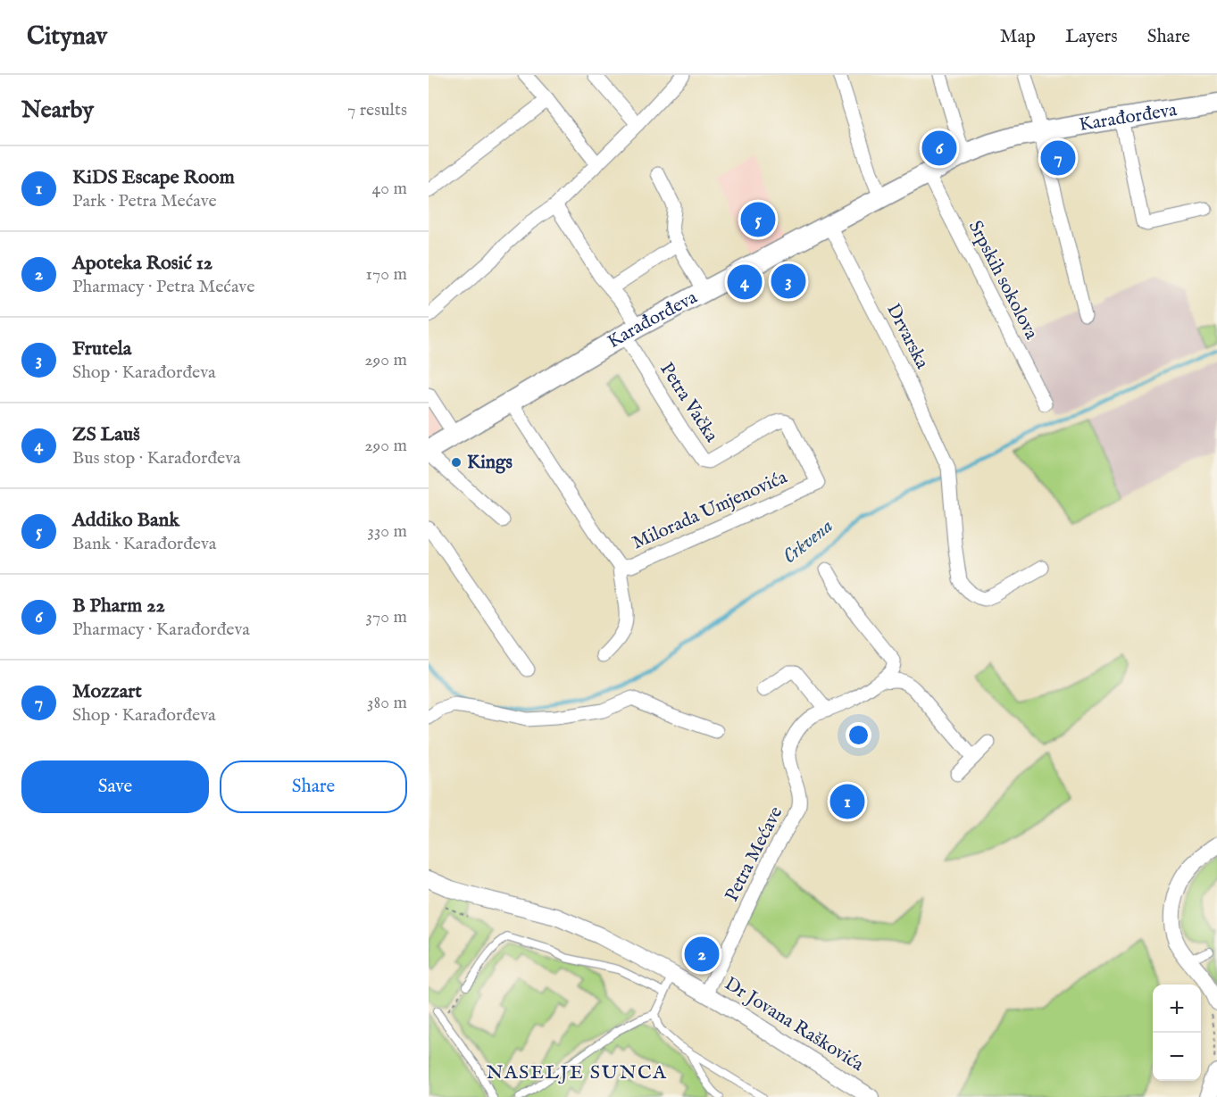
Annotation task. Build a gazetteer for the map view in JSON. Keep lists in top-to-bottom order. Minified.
{"streets":{"main road":["Karađorđeva"],"street":["Srpskih sokolova","Drvarska","Petra Vačka","Milorada Umjenovića","Petra Mećave","Dr Jovana Raškovića"]},"crossings":[["Karađorđeva","Srpskih sokolova"],["Karađorđeva","Drvarska"],["Karađorđeva","Petra Vačka"],["Karađorđeva","Milorada Umjenovića"],["Petra Vačka","Milorada Umjenovića"],["Petra Mećave","Dr Jovana Raškovića"]],"districts":["NASELJE SUNCA"],"water":["Crkvena"],"places":["Kings"],"page":{"header":"Citynav","nav":["Map","Layers","Share"],"heading":["Nearby","7 results"],"pins":["6","7","5","3","4","1","2"],"list":[{"mark":"1","name":"KiDS Escape Room","note":"Park · Petra Mećave","value":"40 m"},{"mark":"2","name":"Apoteka Rosić 12","note":"Pharmacy · Petra Mećave","value":"170 m"},{"mark":"3","name":"Frutela","note":"Shop · Karađorđeva","value":"290 m"},{"mark":"4","name":"ZS Lauš","note":"Bus stop · Karađorđeva","value":"290 m"},{"mark":"5","name":"Addiko Bank","note":"Bank · Karađorđeva","value":"330 m"},{"mark":"6","name":"B Pharm 22","note":"Pharmacy · Karađorđeva","value":"370 m"},{"mark":"7","name":"Mozzart","note":"Shop · Karađorđeva","value":"380 m"}],"buttons":["Save","Share"],"map_buttons":["+","−"]}}
